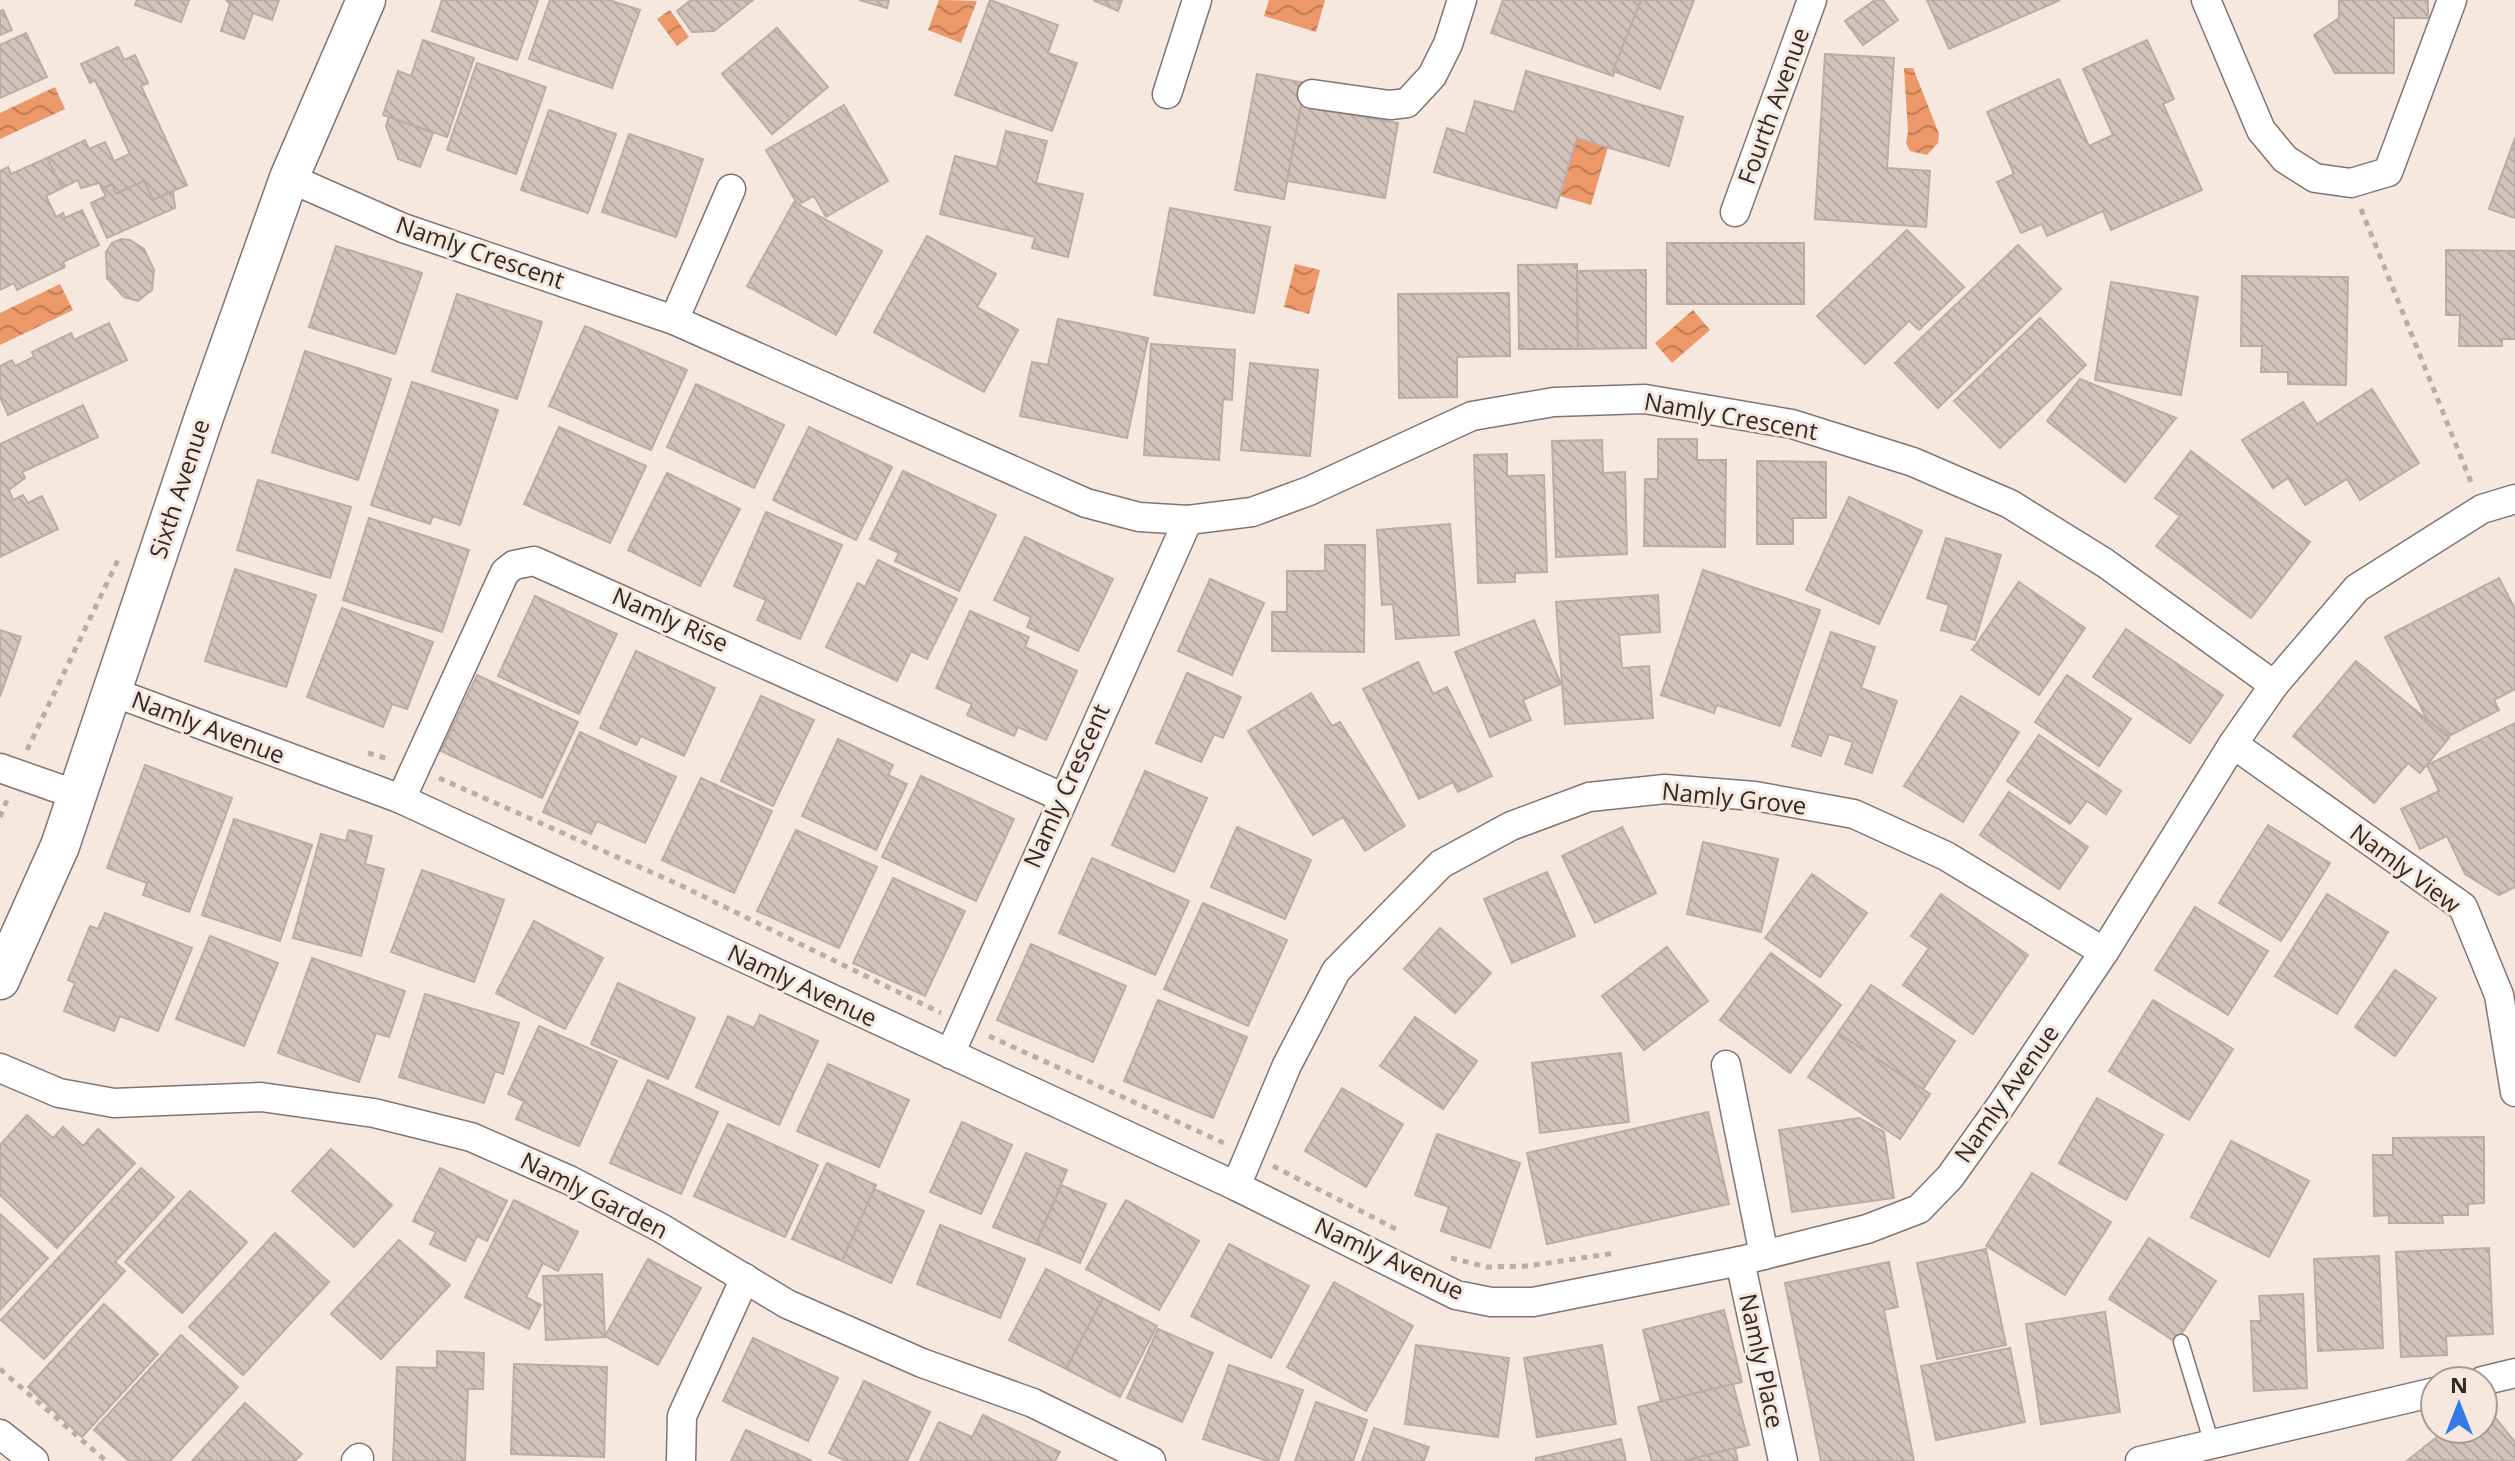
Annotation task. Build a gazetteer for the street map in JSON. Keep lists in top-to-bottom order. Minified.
{"streets":{"main road":["Sixth Avenue"],"street":["Fourth Avenue","Namly Crescent","Namly Rise","Namly Avenue","Namly Grove","Namly View","Namly Garden","Namly Place"]},"crossings":[["Namly Crescent","Sixth Avenue"],["Namly Crescent","Namly Rise"],["Namly Crescent","Namly Avenue"],["Sixth Avenue","Namly Avenue"],["Namly Rise","Namly Avenue"],["Namly Avenue","Namly Grove"],["Namly Avenue","Namly View"],["Namly Avenue","Namly Place"]],"north":"top"}
